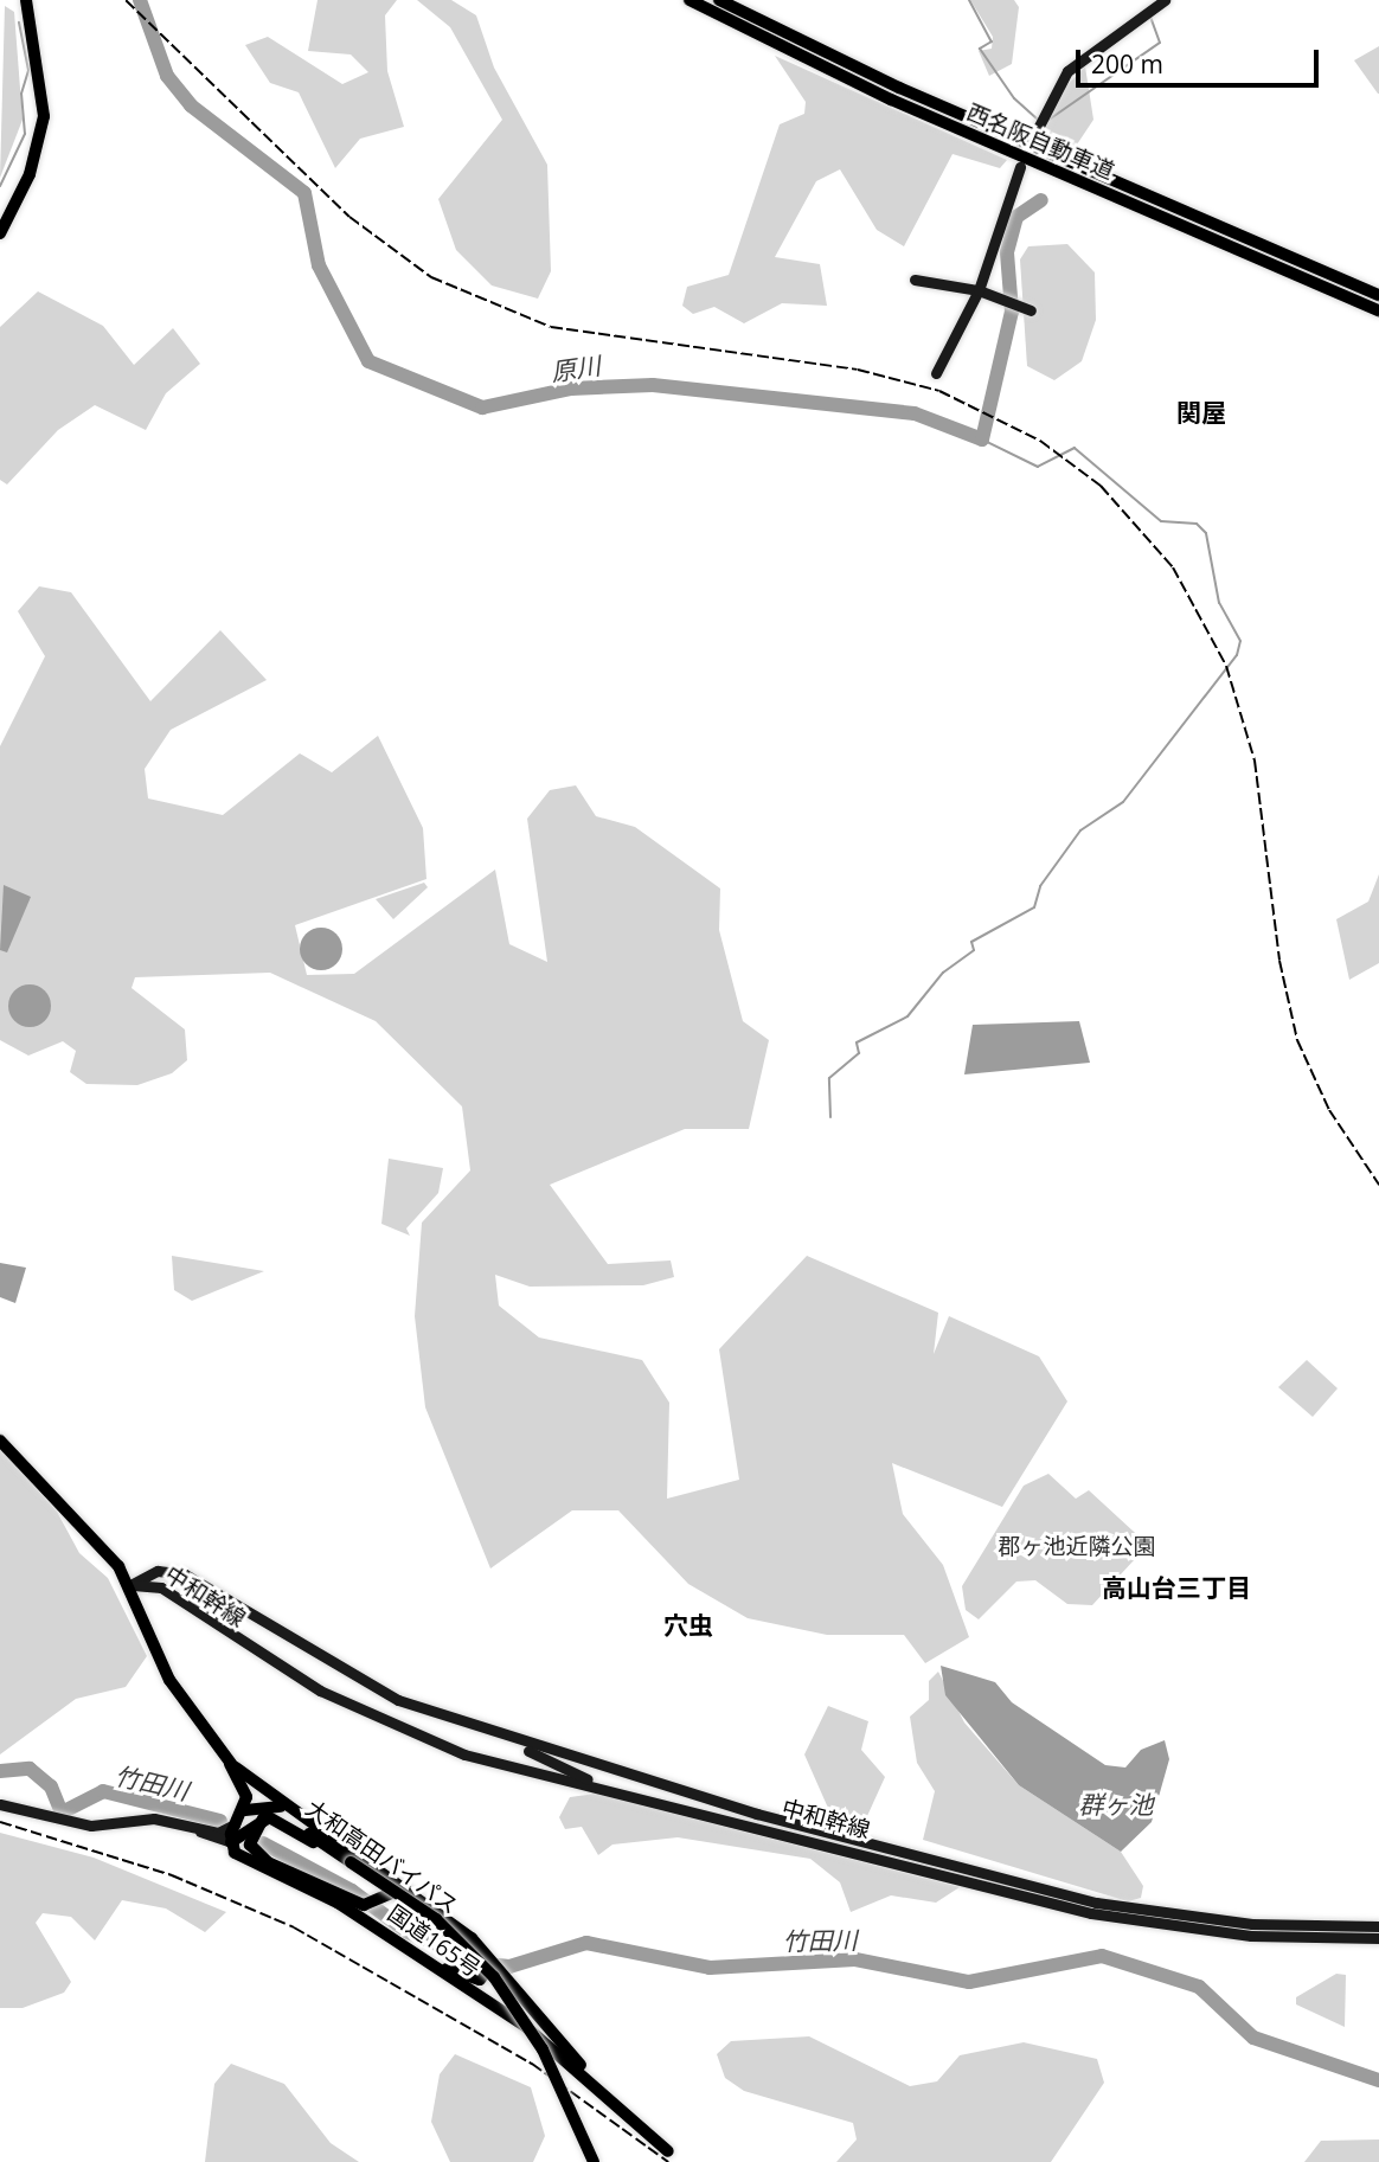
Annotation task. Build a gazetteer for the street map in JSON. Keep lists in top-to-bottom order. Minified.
{"streets":{"highway":["西名阪自動車道","大和高田バイパス","国道165号"],"main road":["中和幹線"]},"crossings":[["中和幹線","国道165号"],["大和高田バイパス","国道165号"]],"districts":["関屋","高山台三丁目","穴虫"],"water":["原川","竹田川","群ヶ池"],"parks":["郡ヶ池近隣公園"],"scale_bar":"200 m"}
